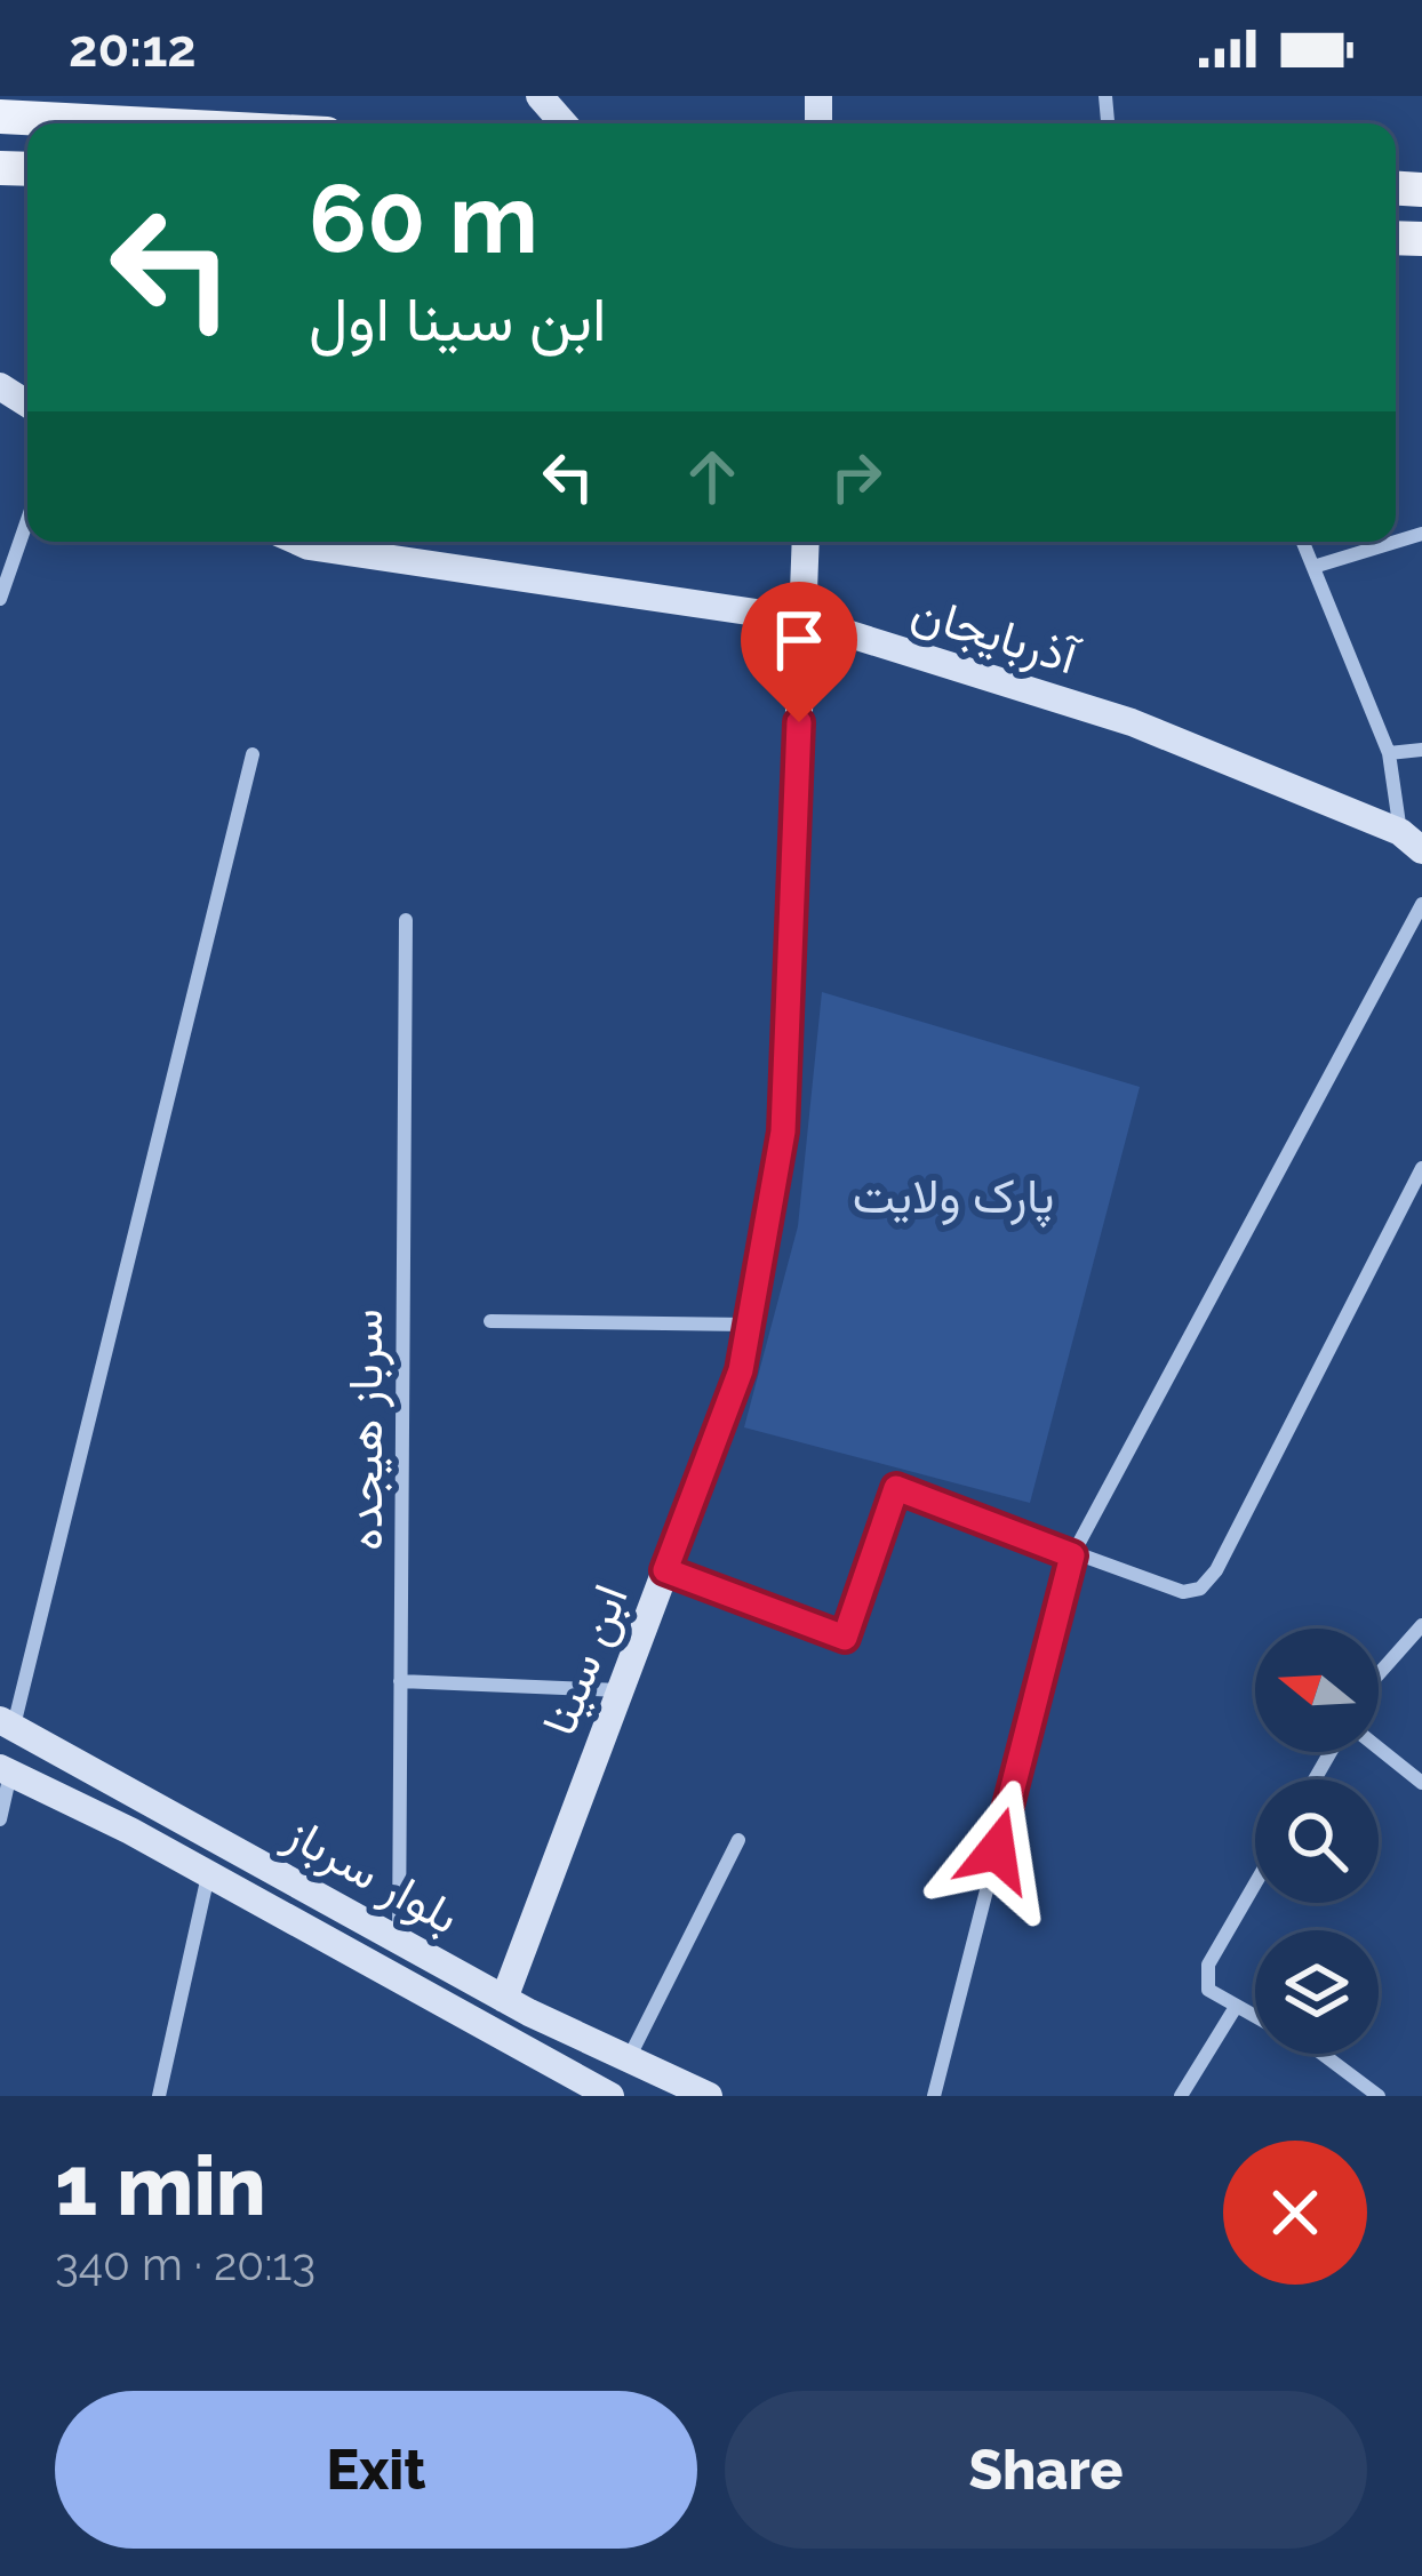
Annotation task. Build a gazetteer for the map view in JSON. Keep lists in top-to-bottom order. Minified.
{"streets":{"street":["آذربایجان","سرباز هیجده","ابن سینا","بلوار سرباز"]},"crossings":[["آذربایجان","ابن سینا"],["سرباز هیجده","بلوار سرباز"],["ابن سینا","بلوار سرباز"]],"parks":["پارک ولایت"],"north":"left","page":{"status":"20:12","turn":["60 m","ابن سینا اول"],"heading":["1 min","340 m · 20:13"],"buttons":["Exit","Share"]}}
